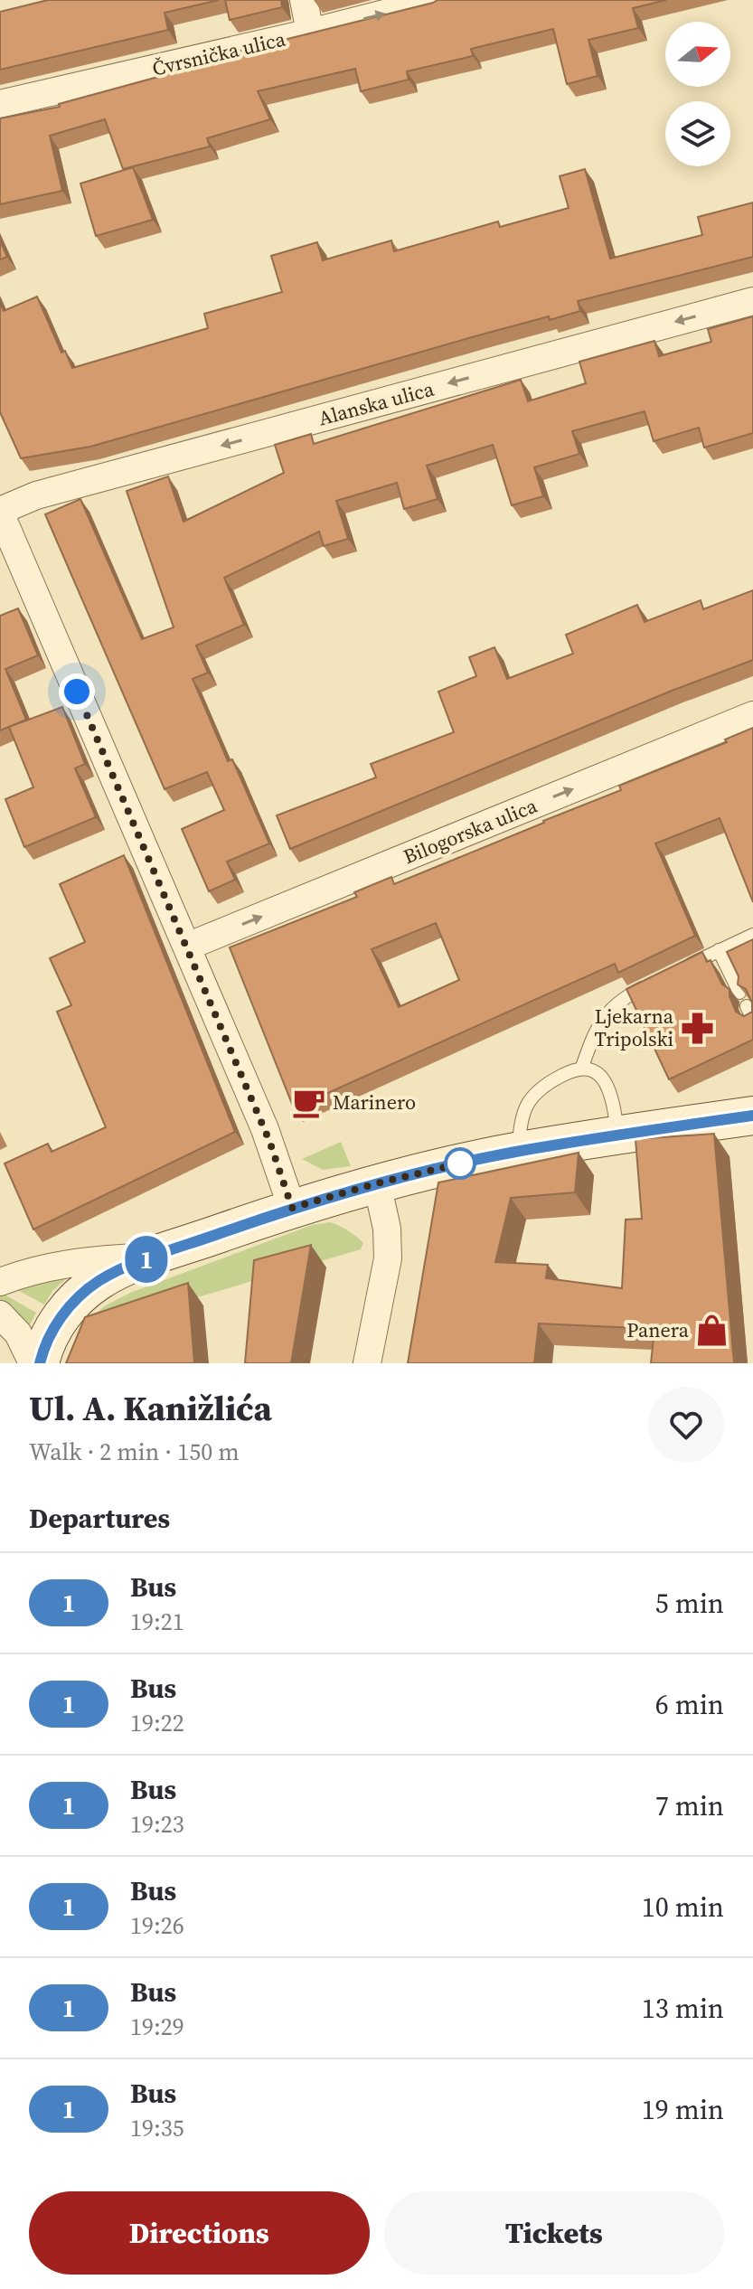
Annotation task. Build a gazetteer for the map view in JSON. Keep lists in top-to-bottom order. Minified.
{"streets":{"street":["Čvrsnička ulica","Alanska ulica","Bilogorska ulica"]},"one_way":["Alanska ulica","Bilogorska ulica"],"places":{"pharmacy":["Ljekarna Tripolski"],"cafe":["Marinero"],"shop":["Panera"]},"lines":["bus line 1"],"north":"right","page":{"on_map":"1","heading":[["Ul. A. Kanižlića","Walk · 2 min · 150 m"],"Departures"],"list":[{"mark":"1","name":"Bus","note":"19:21","value":"5 min"},{"mark":"1","name":"Bus","note":"19:22","value":"6 min"},{"mark":"1","name":"Bus","note":"19:23","value":"7 min"},{"mark":"1","name":"Bus","note":"19:26","value":"10 min"},{"mark":"1","name":"Bus","note":"19:29","value":"13 min"},{"mark":"1","name":"Bus","note":"19:35","value":"19 min"}],"buttons":["Directions","Tickets"]}}
